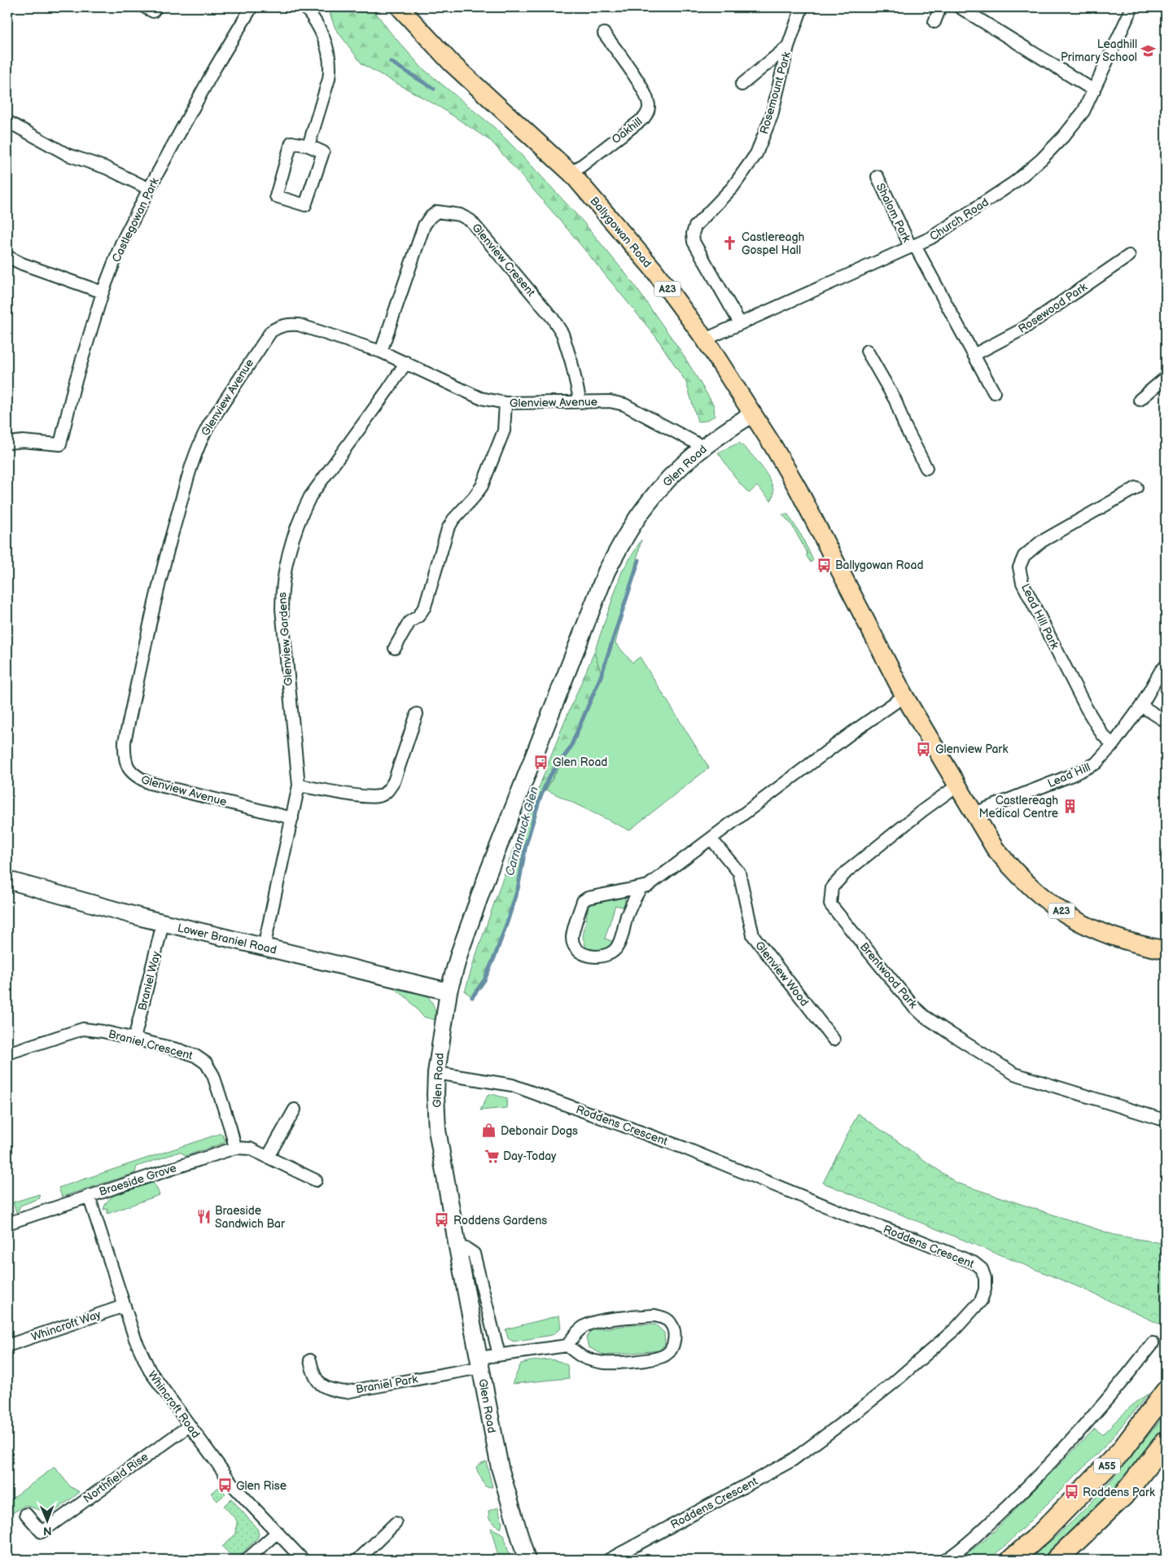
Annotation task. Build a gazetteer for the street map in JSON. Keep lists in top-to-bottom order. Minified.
{"streets":{"highway":["A55"],"main road":["Ballygowan Road","A23"],"street":["Rosemount Park","Oakhill","Shalom Park","Church Road","Castlegowan Park","Glenview Cresent","Rosewood Park","Glenview Avenue","Glen Road","Lead Hill Park","Glenview Gardens","Lead Hill","Lower Braniel Road","Glenview Wood","Brentwood Park","Braniel Way","Braniel Crescent","Roddens Crescent","Braeside Grove","Whincroft Way","Braniel Park","Whincroft Road","Northfield Rise"]},"crossings":[["Rosemount Park","Church Road"],["Oakhill","Ballygowan Road"],["Shalom Park","Church Road"],["Church Road","Ballygowan Road"],["Ballygowan Road","Glen Road"],["Ballygowan Road","Lead Hill"],["Ballygowan Road","Brentwood Park"],["Glenview Cresent","Glenview Avenue"],["Glenview Avenue","Glen Road"],["Glenview Avenue","Glenview Gardens"],["Glen Road","Lower Braniel Road"],["Glen Road","Roddens Crescent"],["Glen Road","Braniel Park"],["Lead Hill Park","Lead Hill"],["Glenview Gardens","Lower Braniel Road"],["Lower Braniel Road","Braniel Way"],["Braniel Way","Braniel Crescent"],["Braniel Crescent","Braeside Grove"],["Braeside Grove","Whincroft Road"],["Whincroft Way","Whincroft Road"],["Whincroft Road","Northfield Rise"]],"water":["Carnamuck Glen"],"places":{"school or university":["Leadhill Primary School"],"church":["Castlereagh Gospel Hall"],"bus stop":["Ballygowan Road","Glenview Park","Glen Road","Roddens Gardens","Glen Rise","Roddens Park"],"building":["Castlereagh Medical Centre"],"shop":["Debonair Dogs"],"supermarket":["Day-Today"],"restaurant":["Braeside Sandwich Bar"]},"north":"bottom"}
